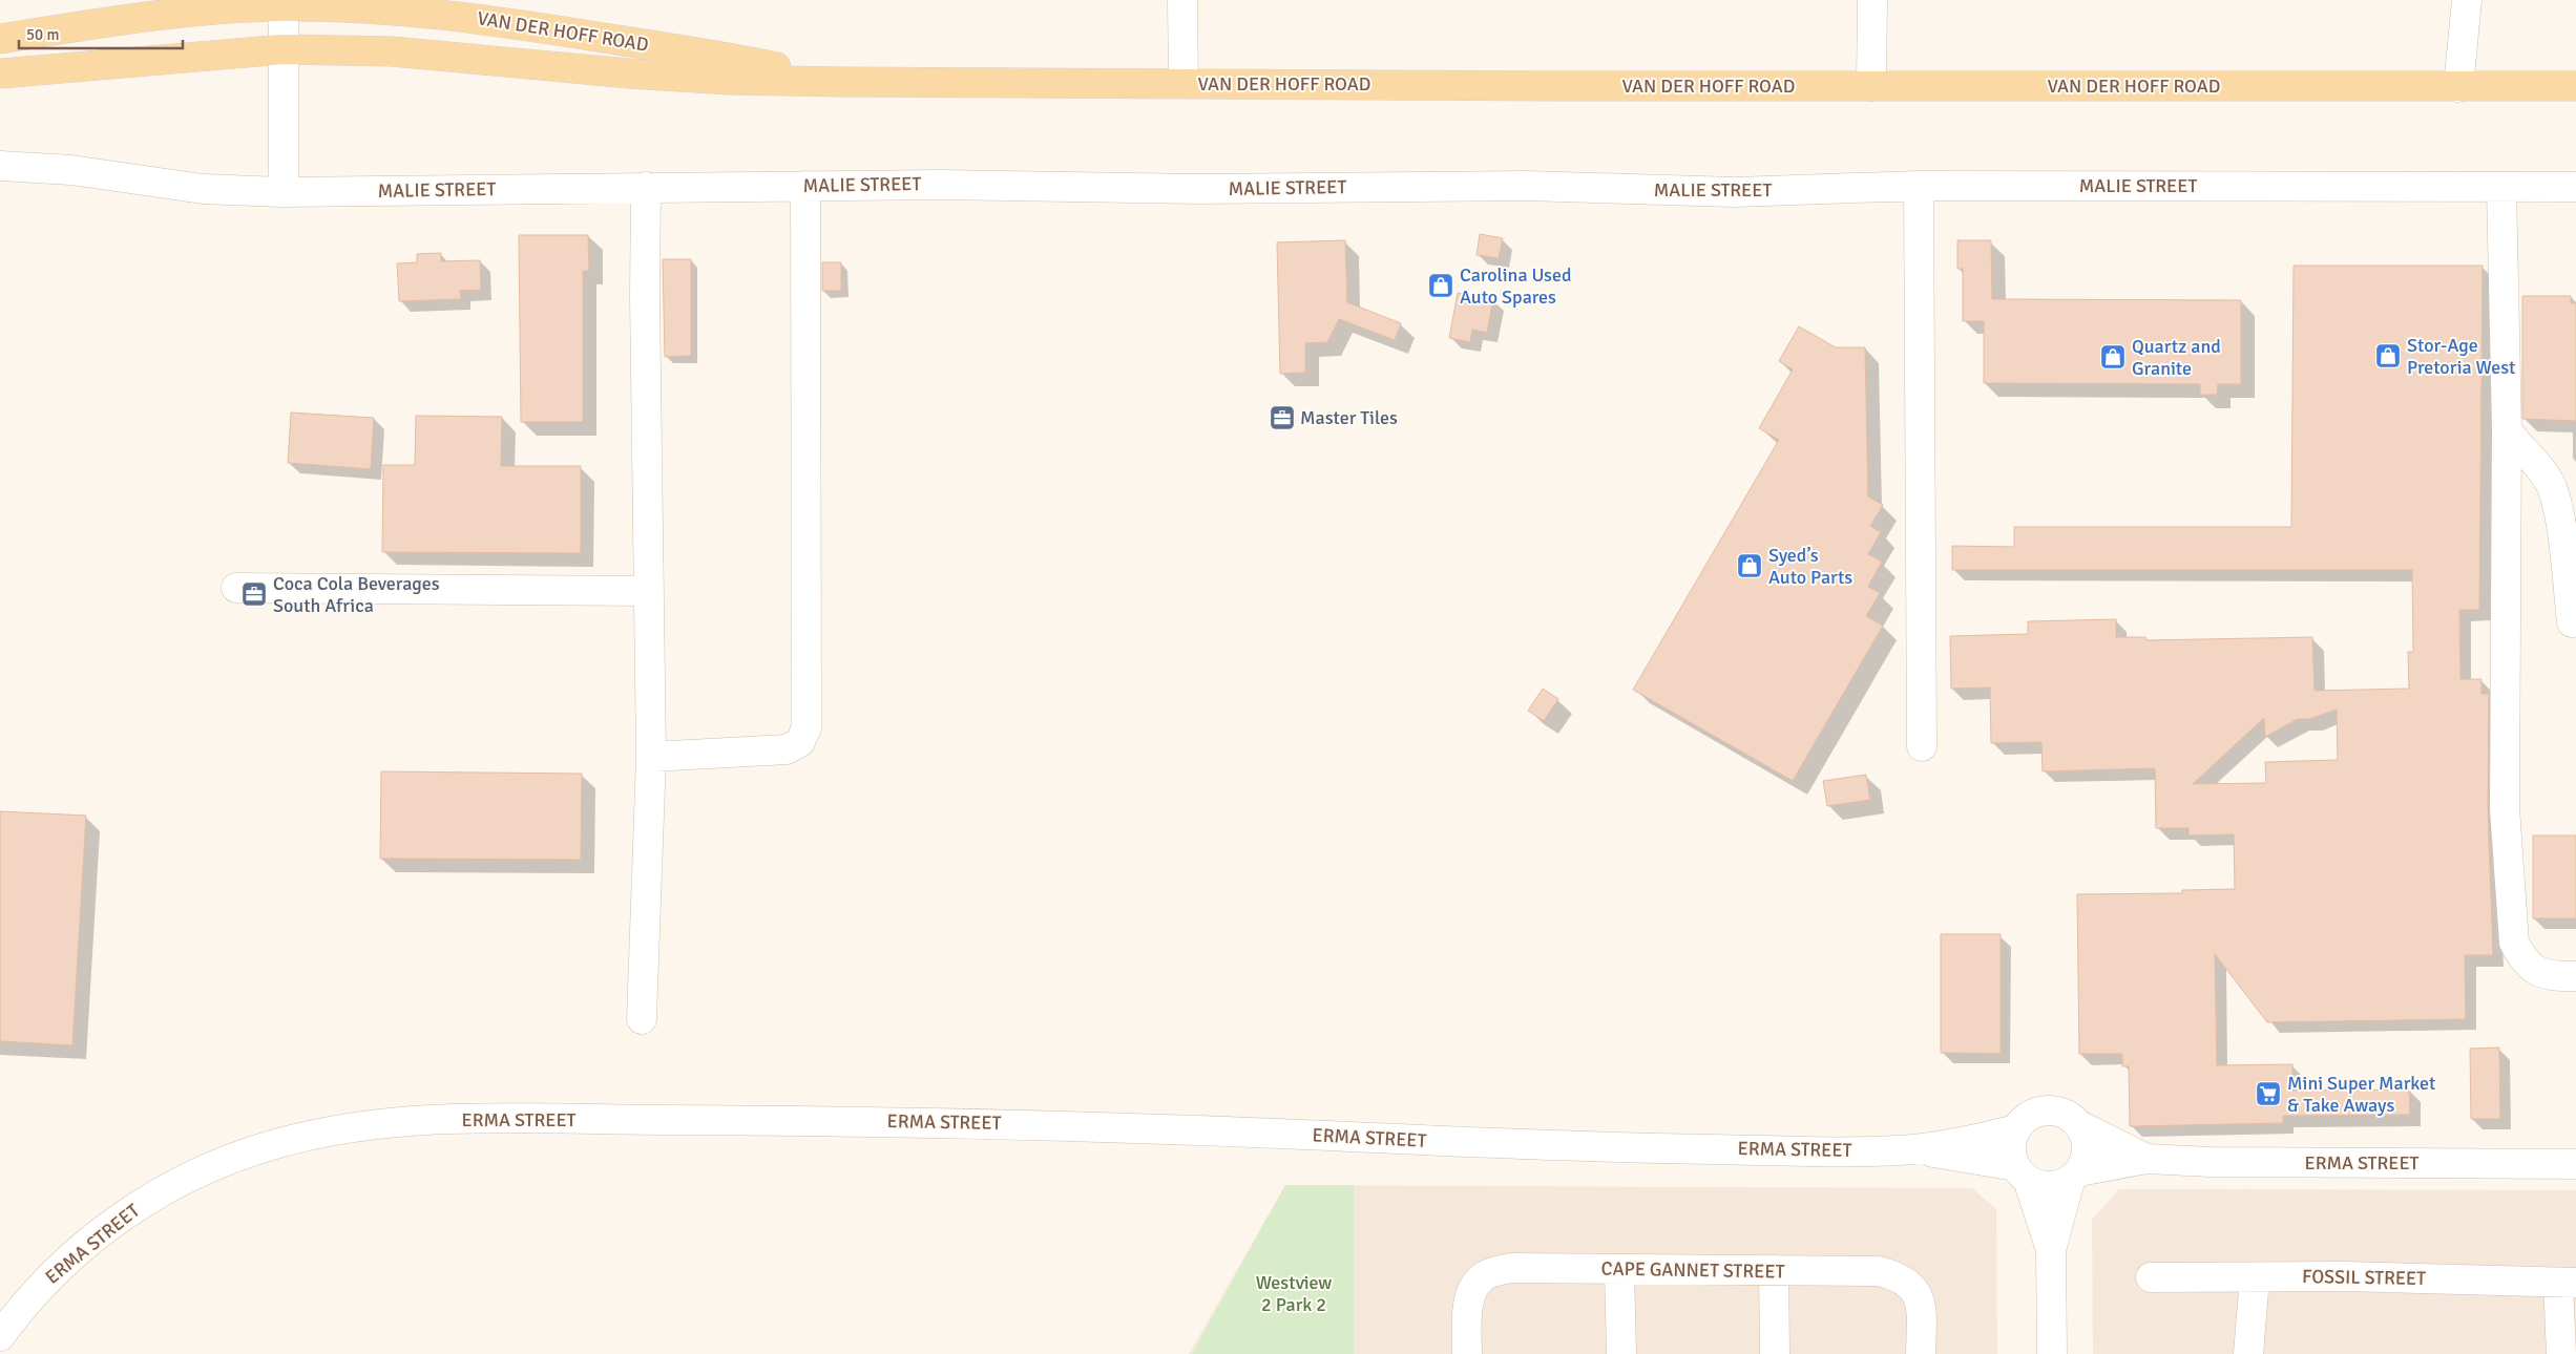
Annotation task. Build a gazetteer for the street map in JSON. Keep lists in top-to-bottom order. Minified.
{"streets":{"main road":["VAN DER HOFF ROAD"],"street":["MALIE STREET","ERMA STREET","CAPE GANNET STREET","FOSSIL STREET"]},"parks":["Westview 2 Park 2"],"places":{"shop":["Carolina Used Auto Spares","Stor-Age Pretoria West","Quartz and Granite","Syed’s Auto Parts"],"office":["Master Tiles","Coca Cola Beverages South Africa"],"supermarket":["Mini Super Market & Take Aways"]},"scale_bar":"50 m"}
